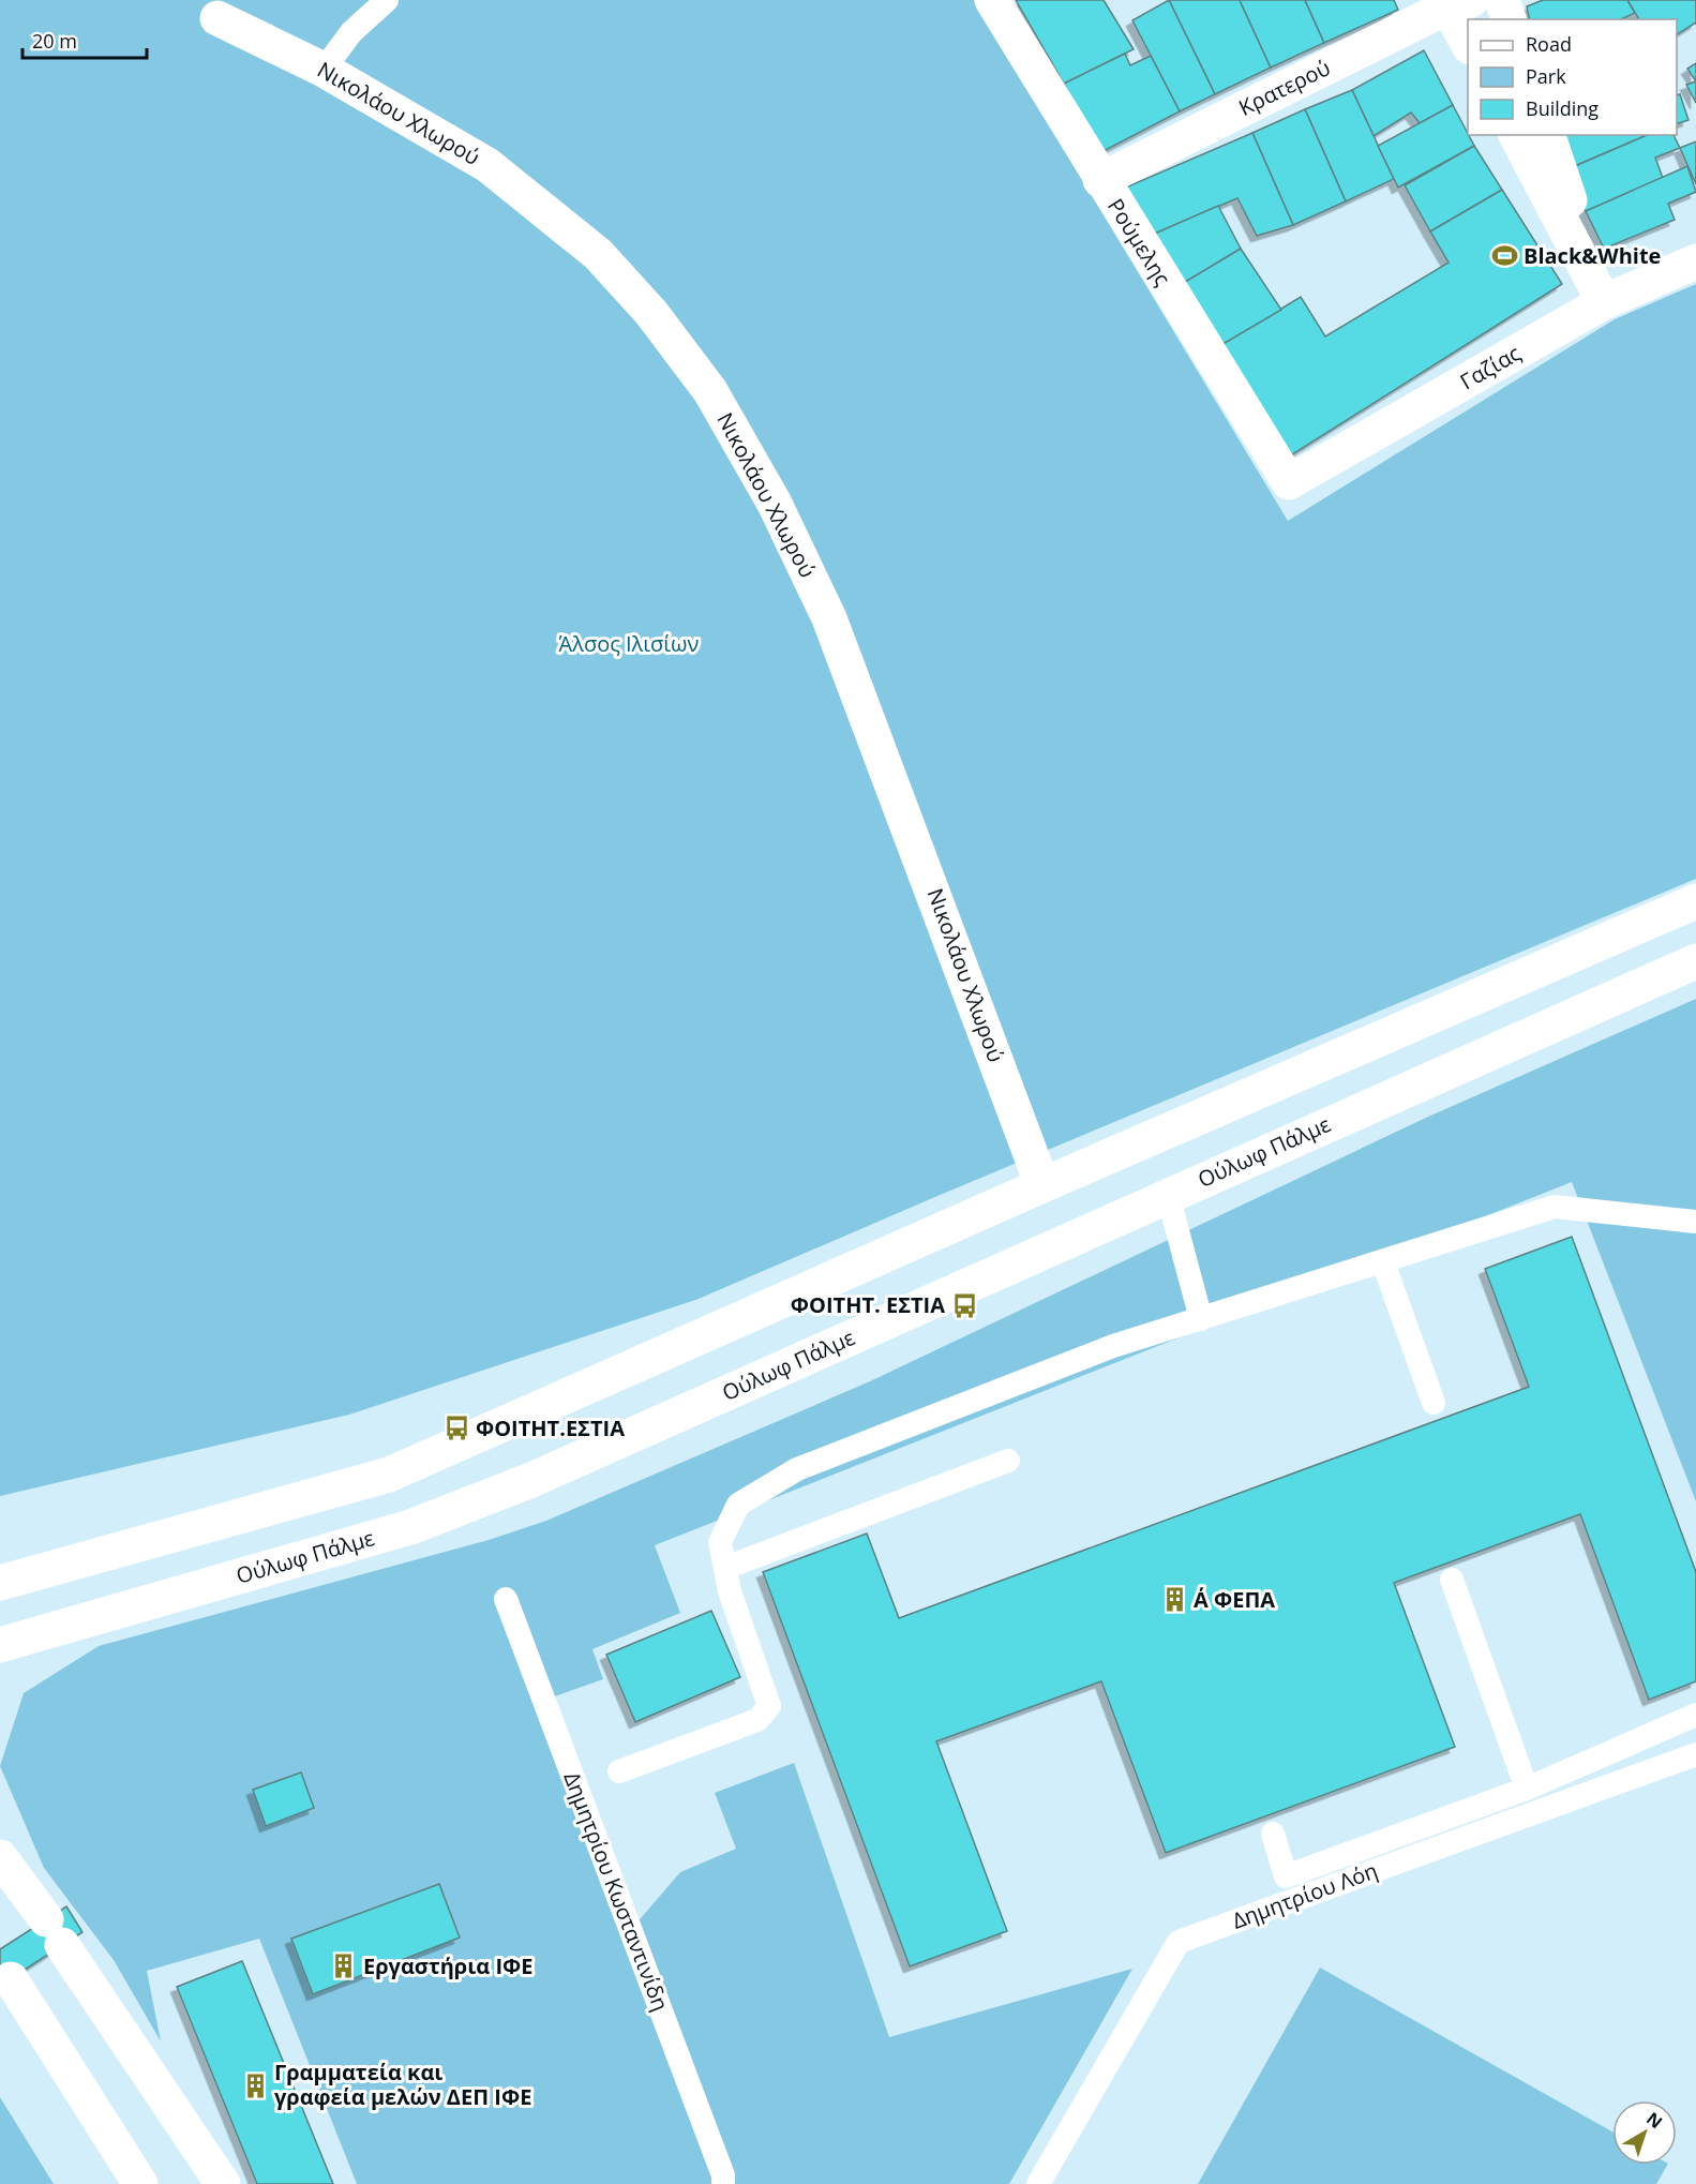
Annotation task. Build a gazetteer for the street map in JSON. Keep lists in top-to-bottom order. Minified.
{"streets":{"street":["Κρατερού","Νικολάου Χλωρού","Ρούμελης","Γαζίας","Ούλωφ Πάλμε"],"lane":["Δημητρίου Κωσταντινίδη","Δημητρίου Λόη"]},"crossings":[["Κρατερού","Ρούμελης"],["Ρούμελης","Γαζίας"]],"parks":["Άλσος Ιλισίων"],"places":{"sports":["Black&White"],"bus stop":["ΦΟΙΤΗΤ. ΕΣΤΙΑ","ΦΟΙΤΗΤ.ΕΣΤΙΑ"],"building":["Α΄ ΦΕΠΑ","Εργαστήρια ΙΦΕ","Γραμματεία και γραφεία μελών ΔΕΠ ΙΦΕ"]},"legend":["Road","Park","Building"],"scale_bar":"20 m","north":"top right"}
